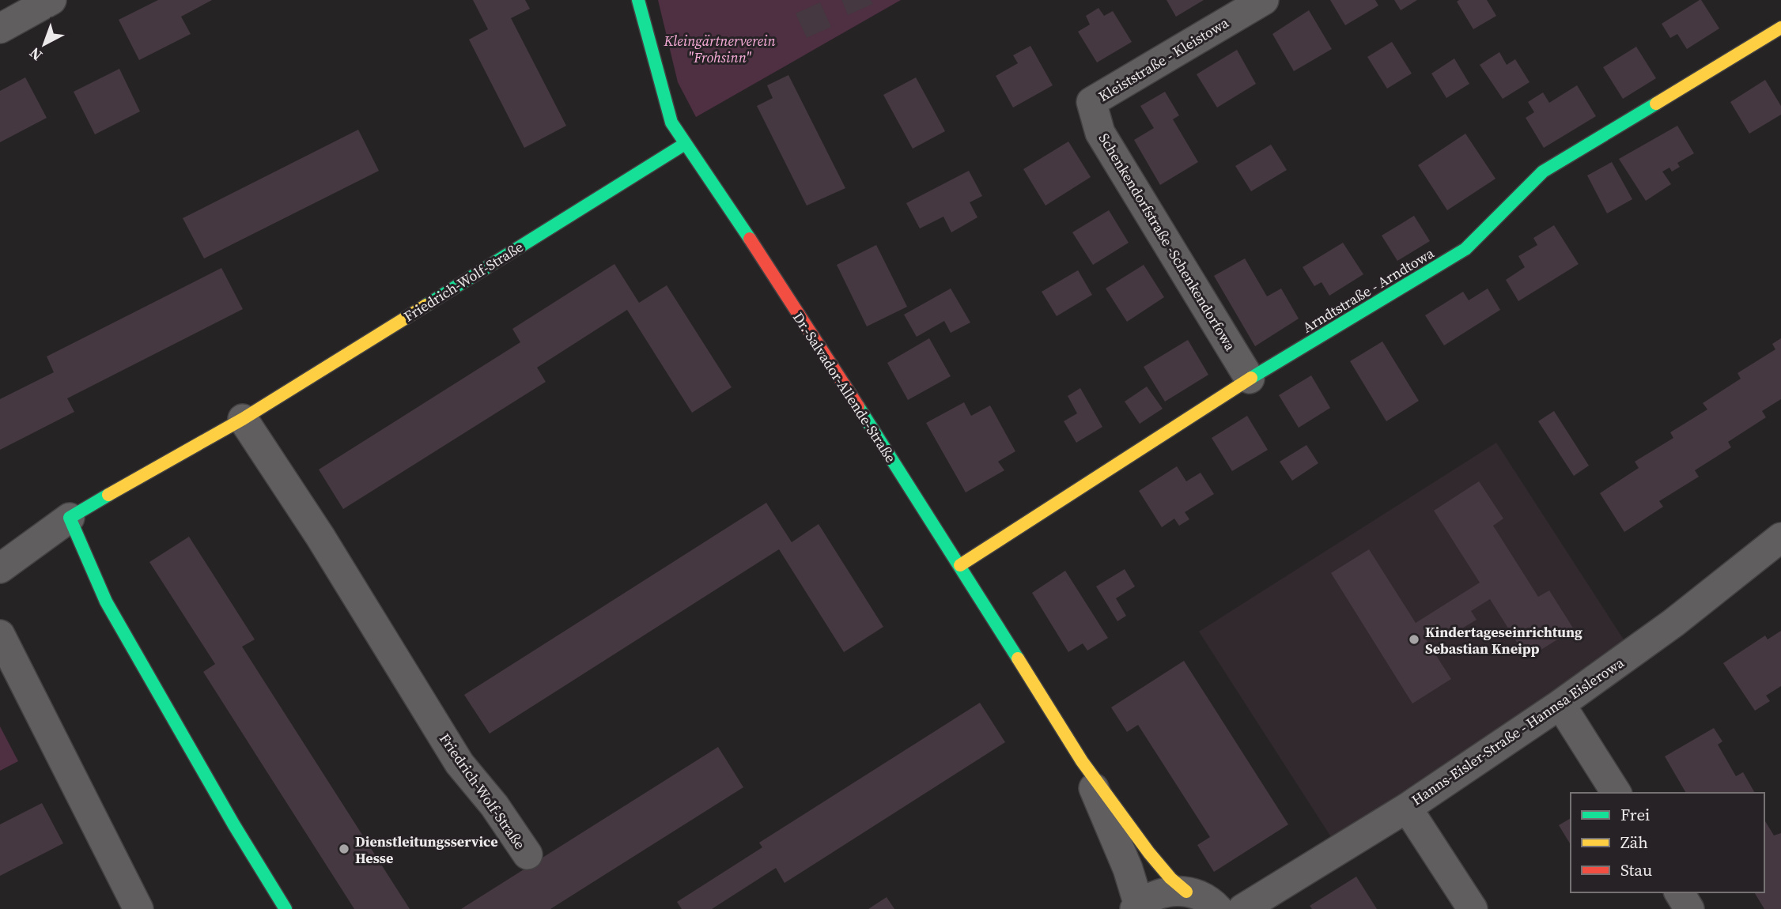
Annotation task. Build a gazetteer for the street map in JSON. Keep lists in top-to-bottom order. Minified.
{"streets":{"street":["Kleiststraße - Kleistowa","Schenkendorfstraße -Schenkendorfowa","Friedrich-Wolf-Straße","Arndtstraße - Arndtowa","Dr.-Salvador-Allende-Straße","Hanns-Eisler-Straße - Hannsa Eislerowa"]},"crossings":[["Kleiststraße - Kleistowa","Schenkendorfstraße -Schenkendorfowa"],["Schenkendorfstraße -Schenkendorfowa","Arndtstraße - Arndtowa"],["Friedrich-Wolf-Straße","Dr.-Salvador-Allende-Straße"],["Arndtstraße - Arndtowa","Dr.-Salvador-Allende-Straße"]],"parks":["Kleingärtnerverein \"Frohsinn\""],"places":["Kindertageseinrichtung Sebastian Kneipp","Dienstleitungsservice Hesse"],"legend":["Frei","Zäh","Stau"],"north":"bottom left"}
